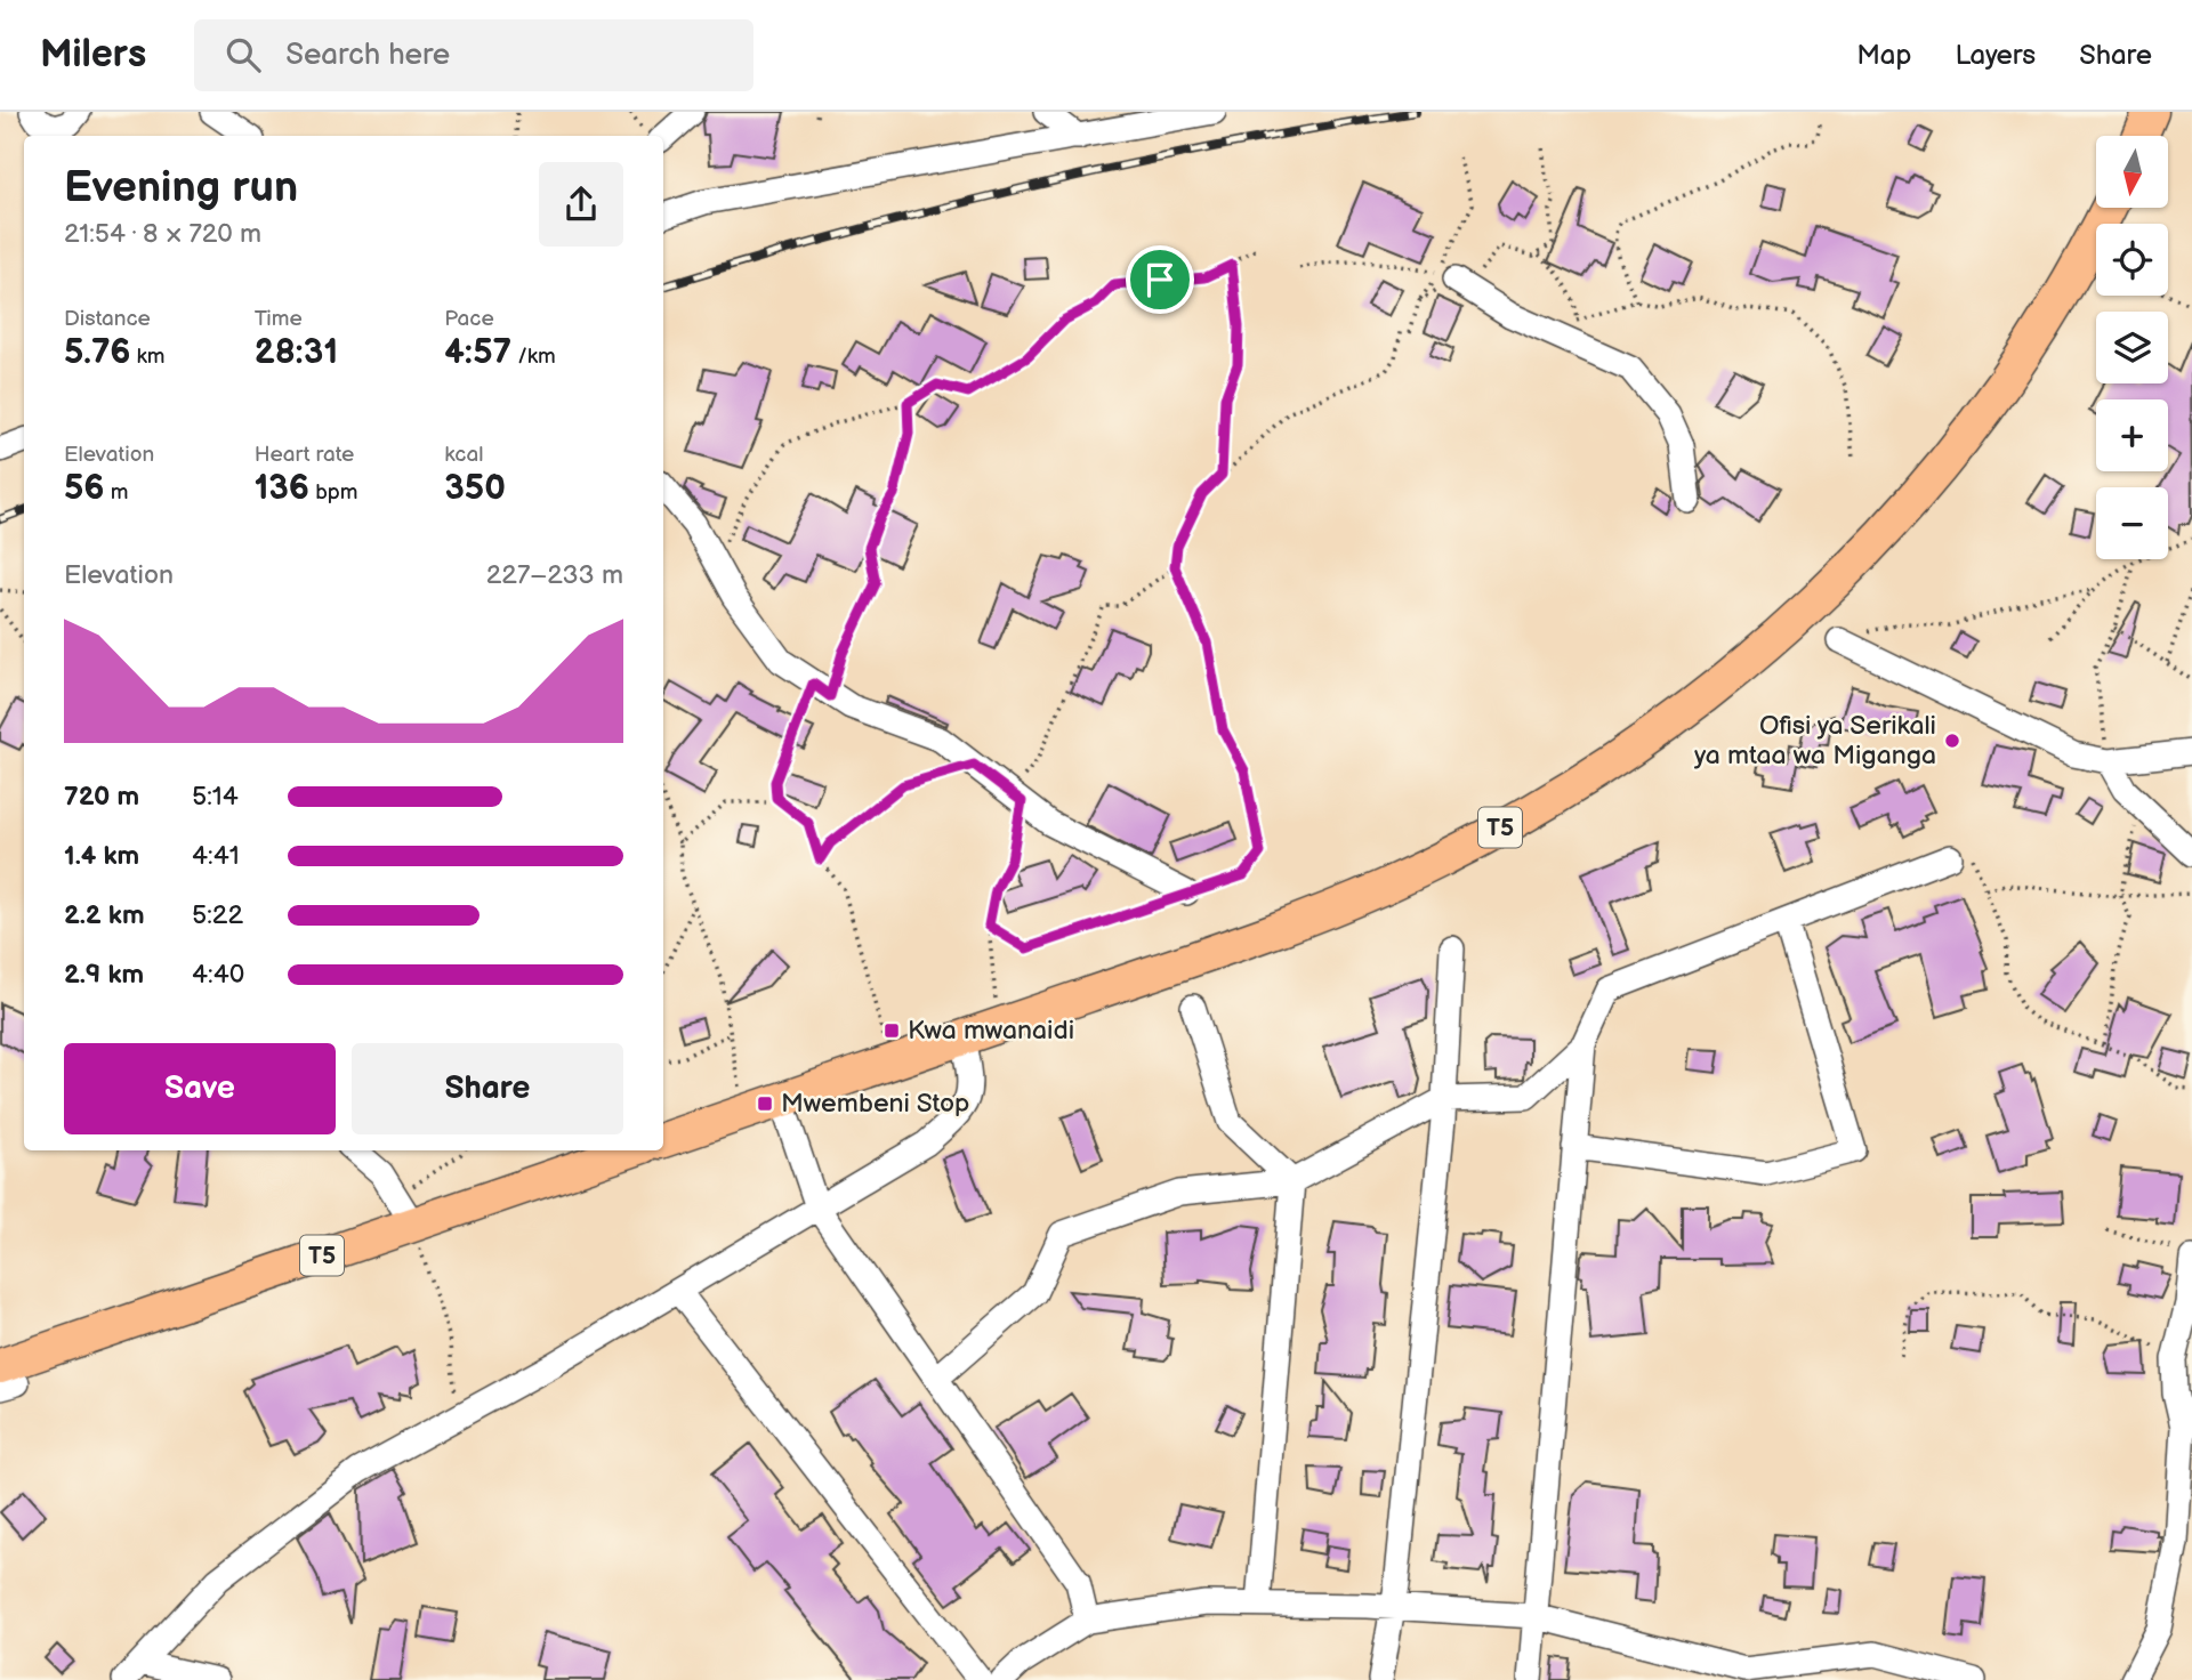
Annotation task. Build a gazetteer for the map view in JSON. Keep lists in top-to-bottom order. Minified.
{"streets":{"highway":["T5"]},"places":{"other":["Ofisi ya Serikali ya mtaa wa Miganga"],"transit":["Kwa mwanaidi","Mwembeni Stop"]},"north":"bottom","page":{"header":"Milers","search":"Search here","nav":["Map","Layers","Share"],"map_buttons":["+","−"],"heading":["Evening run","21:54 · 8 × 720 m"],"stats":[["Distance","5.76 km"],["Time","28:31"],["Pace","4:57 /km"],["Elevation","56 m"],["Heart rate","136 bpm"],["kcal","350"]],"chart":["Elevation","227–233 m"],"list":[{"name":"720 m","note":"5:14"},{"name":"1.4 km","note":"4:41"},{"name":"2.2 km","note":"5:22"},{"name":"2.9 km","note":"4:40"}],"buttons":["Save","Share"]}}
